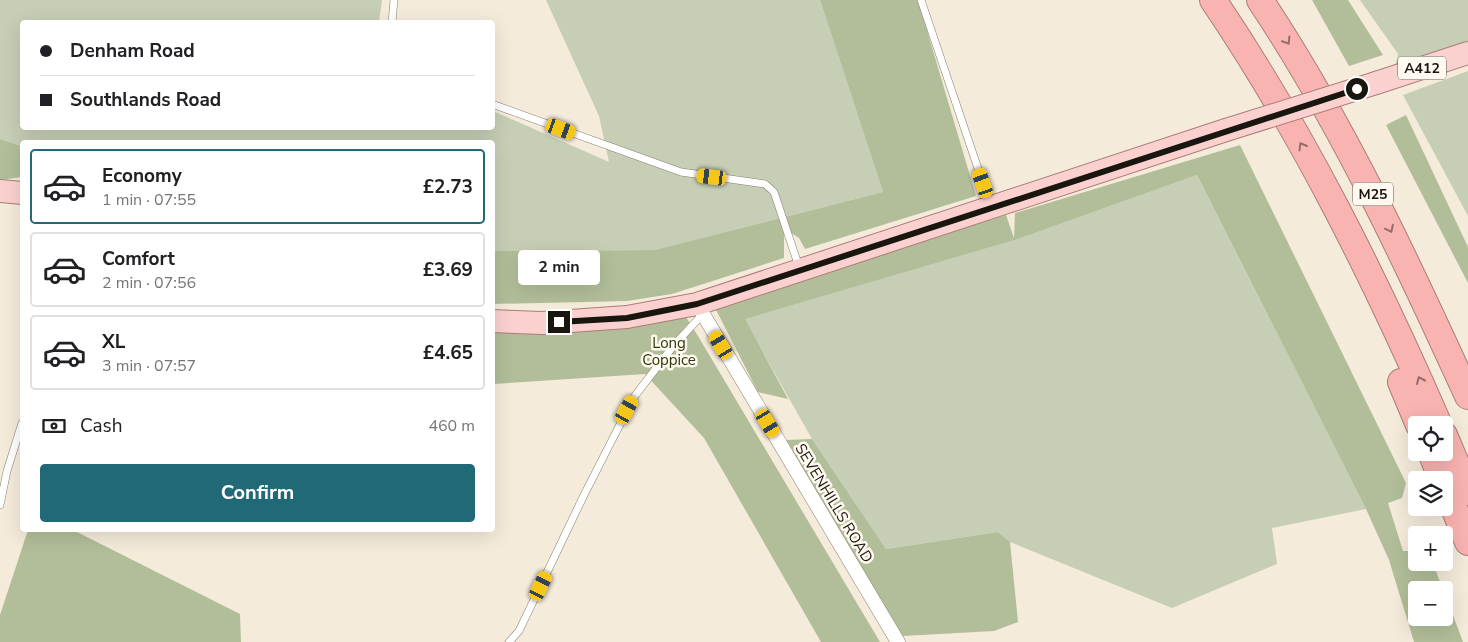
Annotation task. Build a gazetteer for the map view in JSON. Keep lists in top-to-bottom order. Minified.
{"streets":{"highway":["M25"],"main road":["A412"],"street":["SEVENHILLS ROAD"]},"crossings":[["A412","SEVENHILLS ROAD"]],"parks":["Long Coppice"],"page":{"banner":["Denham Road","Southlands Road"],"list":[{"name":"Economy","note":"1 min · 07:55","value":"£2.73"},{"name":"Comfort","note":"2 min · 07:56","value":"£3.69"},{"name":"XL","note":"3 min · 07:57","value":"£4.65"}],"bubble":"2 min","pay":["Cash","460 m"],"map_buttons":["+","−"],"buttons":"Confirm"}}
